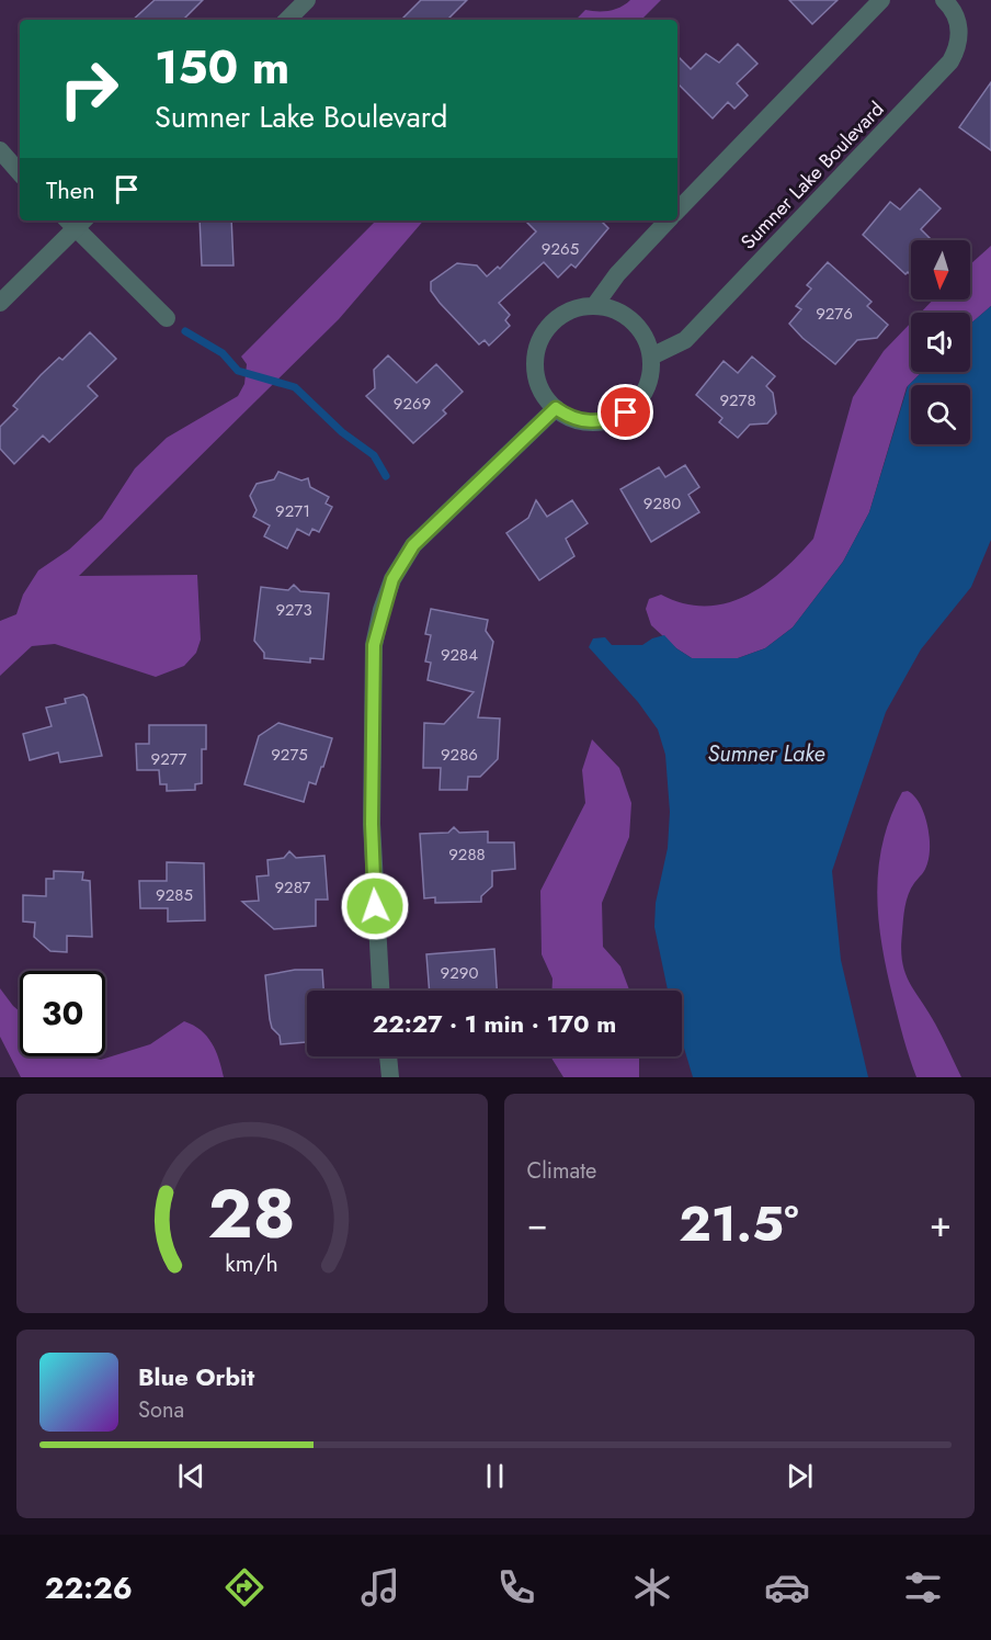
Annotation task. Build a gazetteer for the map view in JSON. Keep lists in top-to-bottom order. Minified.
{"streets":{"street":["Sumner Lake Boulevard"]},"water":["Sumner Lake"],"house_numbers":["9265","9276","9278","9269","9280","9271","9273","9284","9275","9286","9277","9288","9287","9285","9290"],"north":"bottom","page":{"turn":["150 m","Sumner Lake Boulevard"],"then":"Then","limit":"30","trip":"22:27 · 1 min · 170 m","tile":"Climate","heat":["−","21.5°","+"],"song":["Blue Orbit","Sona"],"tabs":"22:26","gauge":["28","km/h"]}}
